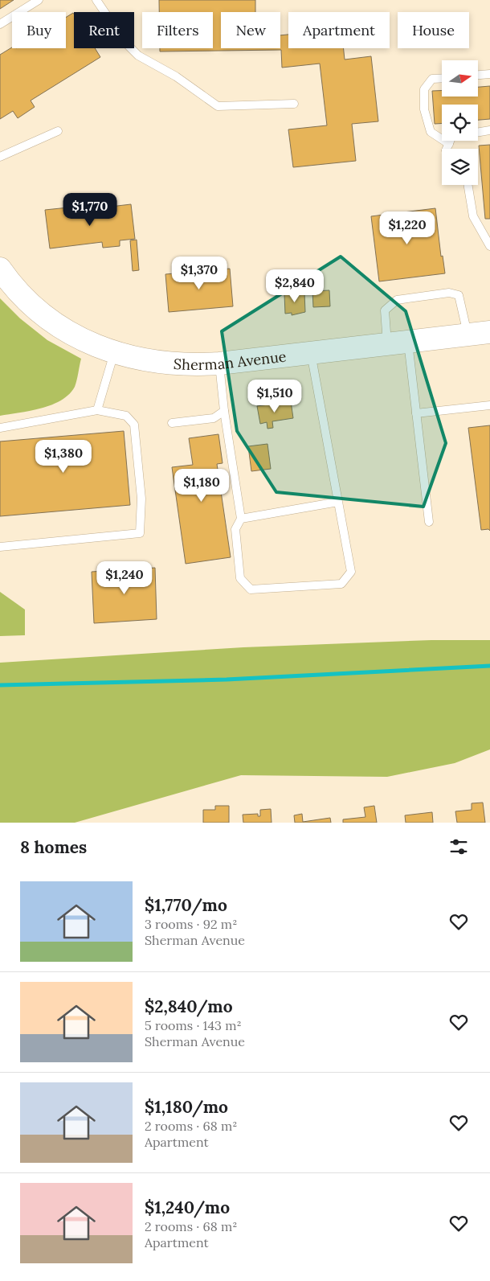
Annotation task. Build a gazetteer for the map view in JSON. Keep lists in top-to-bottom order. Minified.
{"streets":{"main road":["Sherman Avenue"]},"north":"right","page":{"chip":["Buy","Rent","Filters","New","Apartment","House"],"price":["$1,770","$1,220","$1,370","$2,840","$1,510","$1,380","$1,180","$1,240"],"heading":"8 homes","list":[{"name":"$1,770/mo","note":"3 rooms · 92 m² · Sherman Avenue"},{"name":"$2,840/mo","note":"5 rooms · 143 m² · Sherman Avenue"},{"name":"$1,180/mo","note":"2 rooms · 68 m² · Apartment"},{"name":"$1,240/mo","note":"2 rooms · 68 m² · Apartment"}]}}
